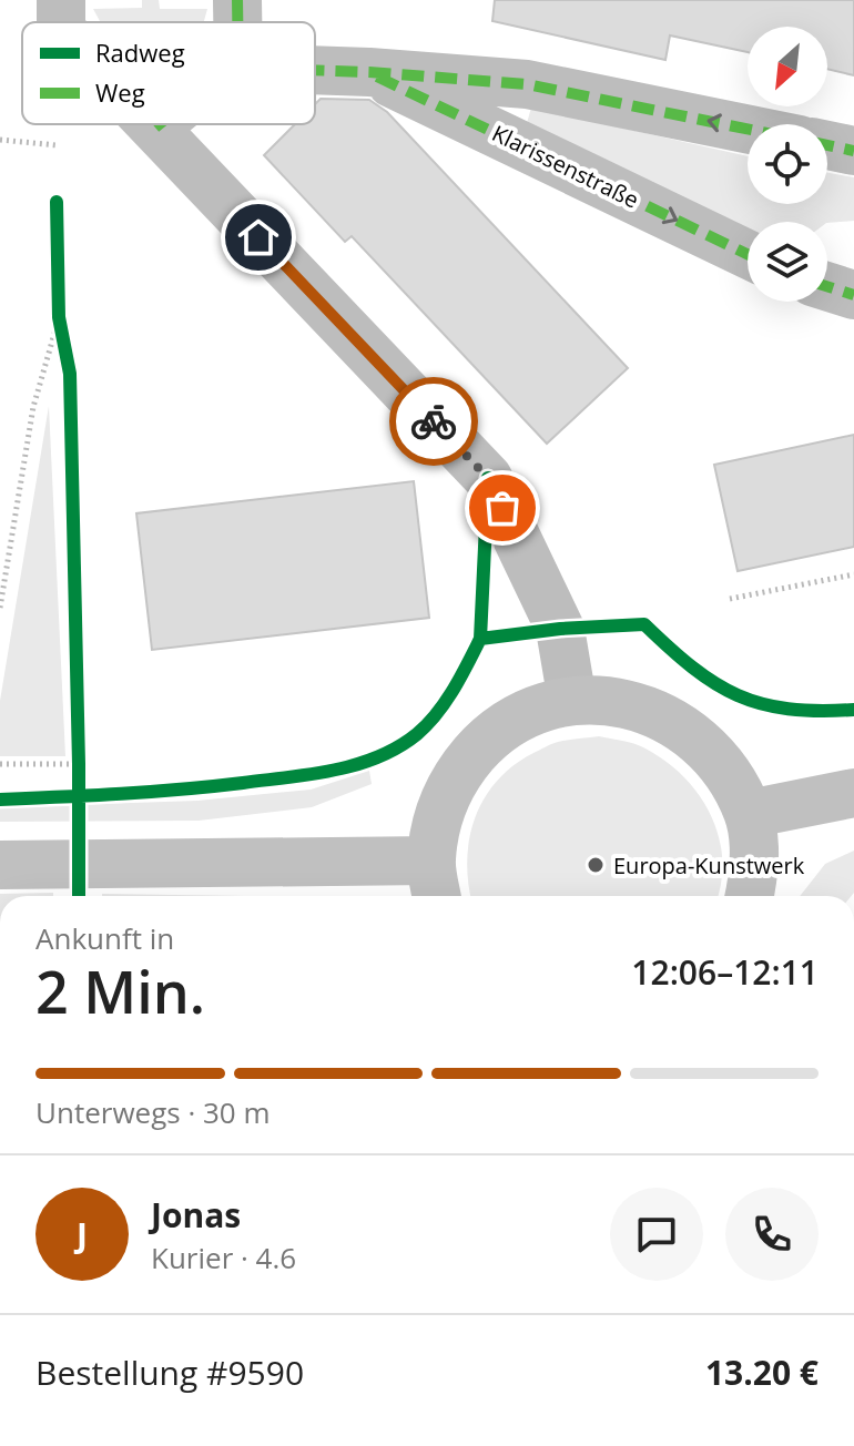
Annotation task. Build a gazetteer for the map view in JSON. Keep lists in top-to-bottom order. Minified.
{"streets":{"street":["Klarissenstraße"]},"places":["Europa-Kunstwerk"],"legend":["Radweg","Weg"],"north":"bottom left","page":{"heading":["2 Min.","Ankunft in","12:06–12:11"],"panel":["Jonas","Kurier · 4.6","Bestellung #9590","13.20 €"],"bar":"Unterwegs · 30 m","round":"J"}}
